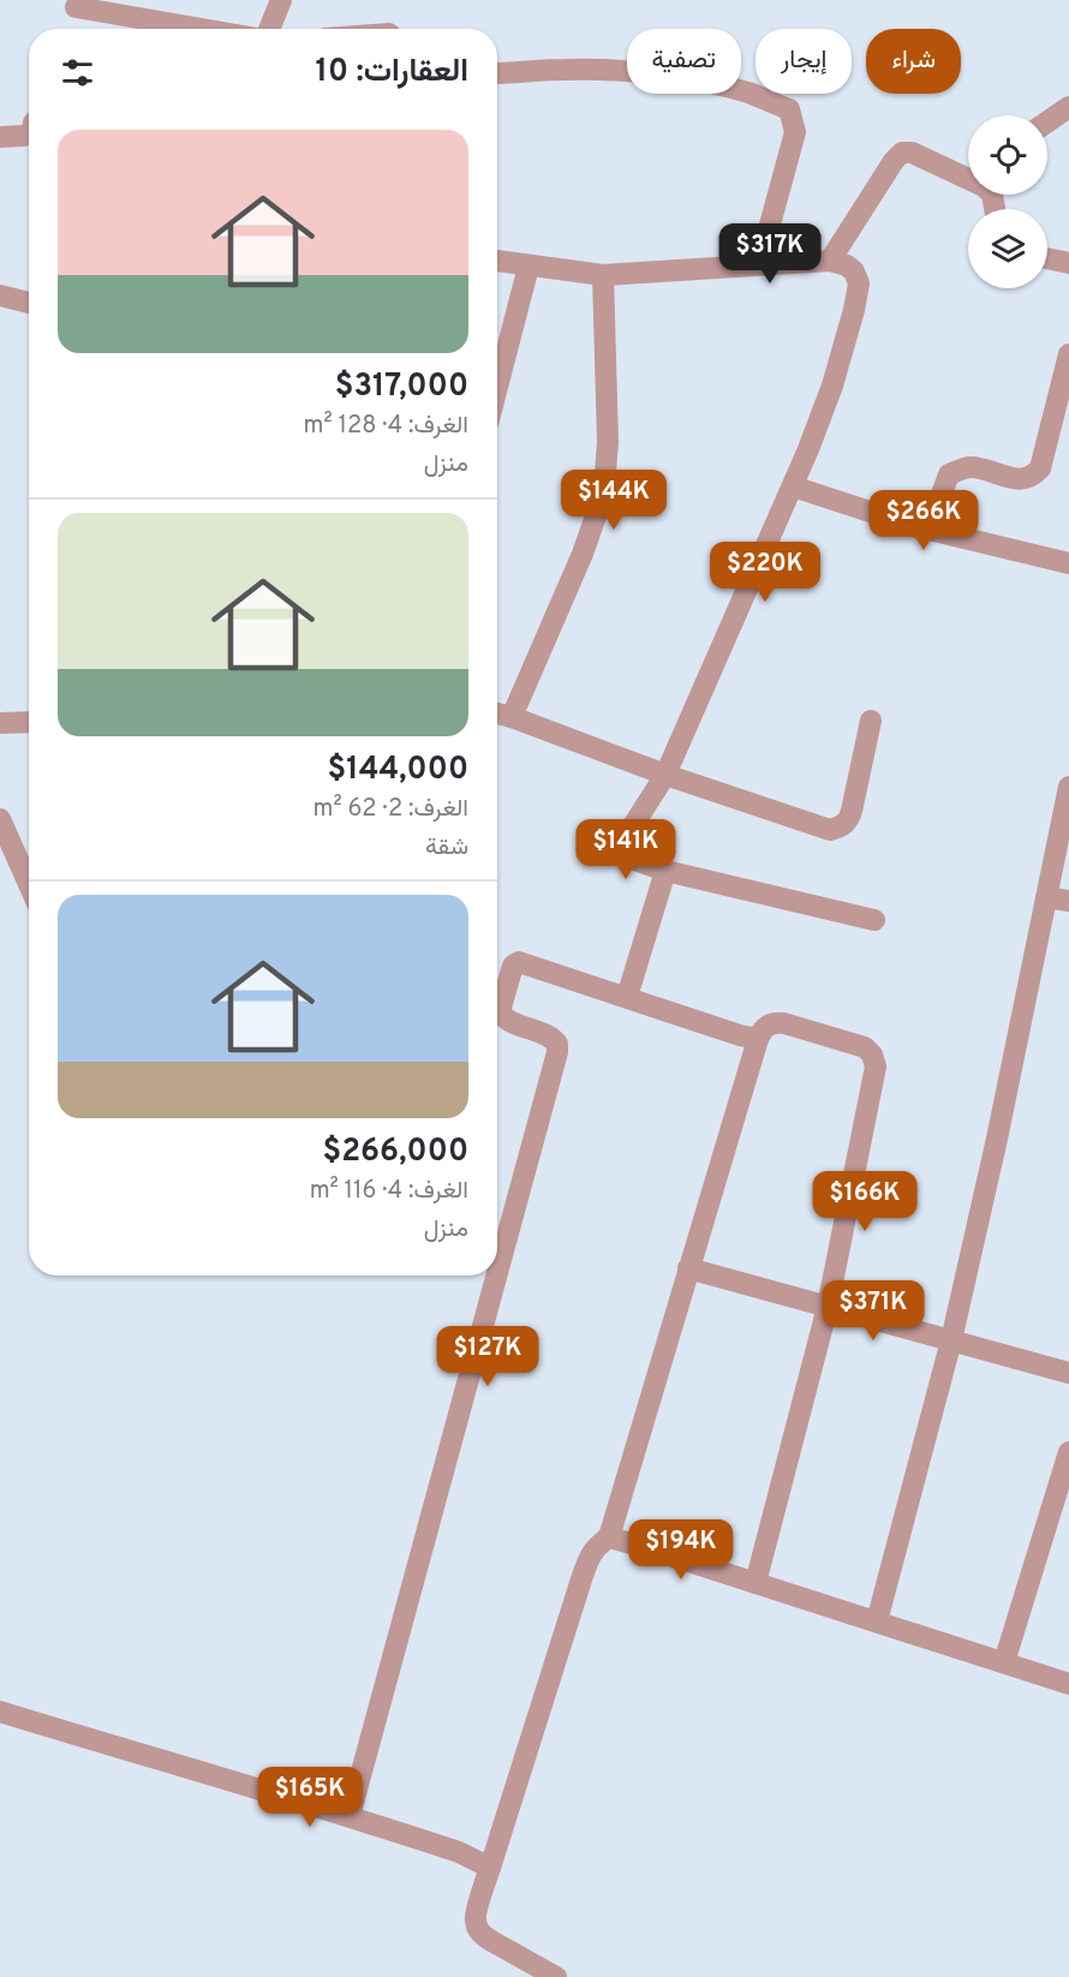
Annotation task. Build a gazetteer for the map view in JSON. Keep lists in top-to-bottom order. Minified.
{"page":{"chip":["شراء","إيجار","تصفية"],"heading":"العقارات: 10","list":[{"name":"$317,000","note":"الغرف: 4 · 128 m² · منزل"},{"name":"$144,000","note":"الغرف: 2 · 62 m² · شقة"},{"name":"$266,000","note":"الغرف: 4 · 116 m² · منزل"}],"price":["$317K","$144K","$266K","$220K","$141K","$166K","$371K","$127K","$194K","$165K"]}}
